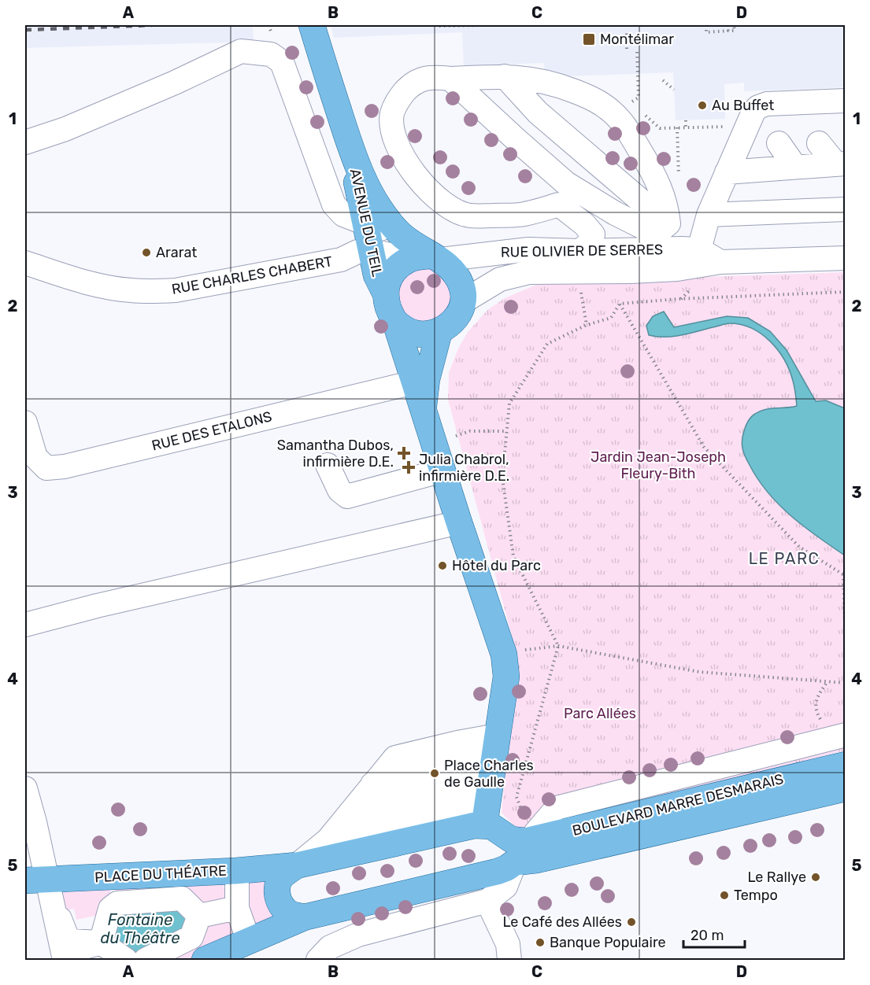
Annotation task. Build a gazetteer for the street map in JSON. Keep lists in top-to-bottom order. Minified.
{"streets":{"main road":["AVENUE DU TEIL","BOULEVARD MARRE DESMARAIS","PLACE DU THÉATRE"],"street":["RUE OLIVIER DE SERRES","RUE CHARLES CHABERT","RUE DES ETALONS"]},"crossings":[["AVENUE DU TEIL","RUE OLIVIER DE SERRES"],["AVENUE DU TEIL","RUE CHARLES CHABERT"],["AVENUE DU TEIL","RUE DES ETALONS"],["RUE OLIVIER DE SERRES","RUE CHARLES CHABERT"]],"districts":["LE PARC"],"water":["Fontaine du Théâtre"],"parks":["Jardin Jean-Joseph Fleury-Bith","Parc Allées"],"places":{"transit":["Montélimar"],"other":["Au Buffet","Ararat","Hôtel du Parc","Place Charles de Gaulle","Le Rallye","Tempo","Le Café des Allées","Banque Populaire"],"health":["Samantha Dubos, infirmière D.E.","Julia Chabrol, infirmière D.E."]},"scale_bar":"20 m","grid":{"columns":["A","B","C","D"],"rows":["1","2","3","4","5"]}}
